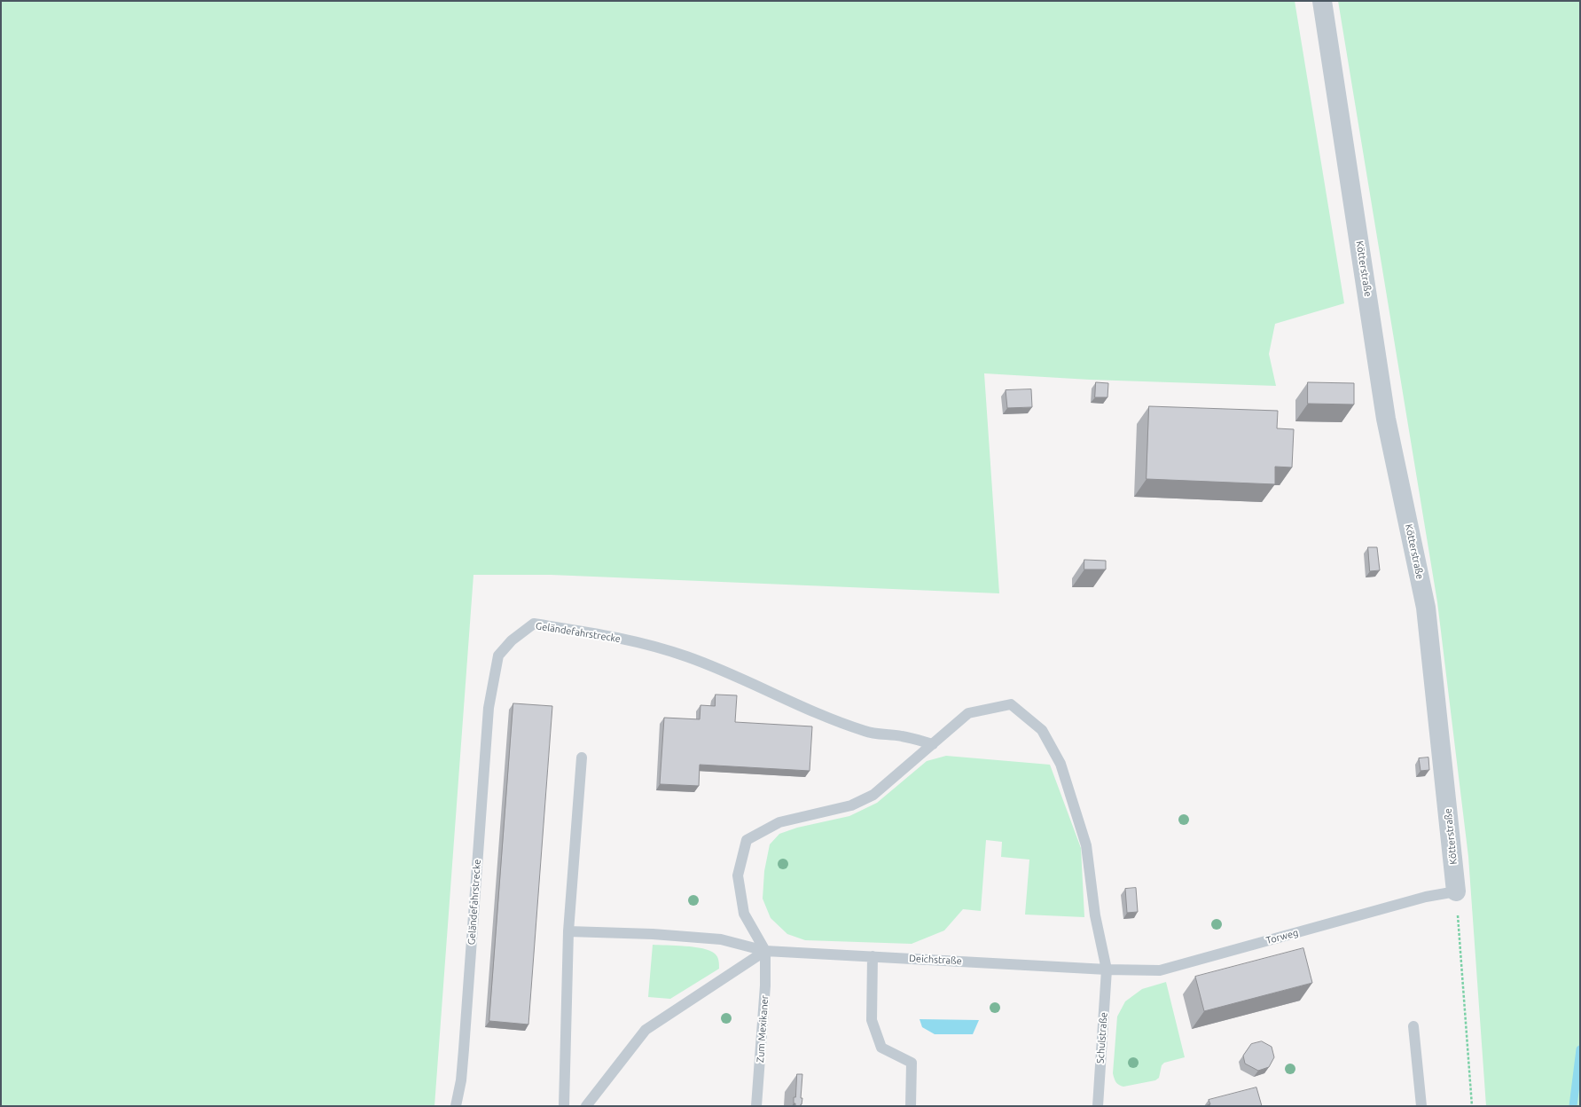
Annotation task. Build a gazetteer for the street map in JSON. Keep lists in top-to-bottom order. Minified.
{"streets":{"street":["Kötterstraße"],"lane":["Geländefahrstrecke","Torweg","Deichstraße","Zum Mexikaner","Schulstraße"]},"crossings":[["Kötterstraße","Torweg"],["Geländefahrstrecke","Schulstraße"],["Torweg","Deichstraße"],["Torweg","Schulstraße"],["Deichstraße","Zum Mexikaner"],["Deichstraße","Schulstraße"]]}
